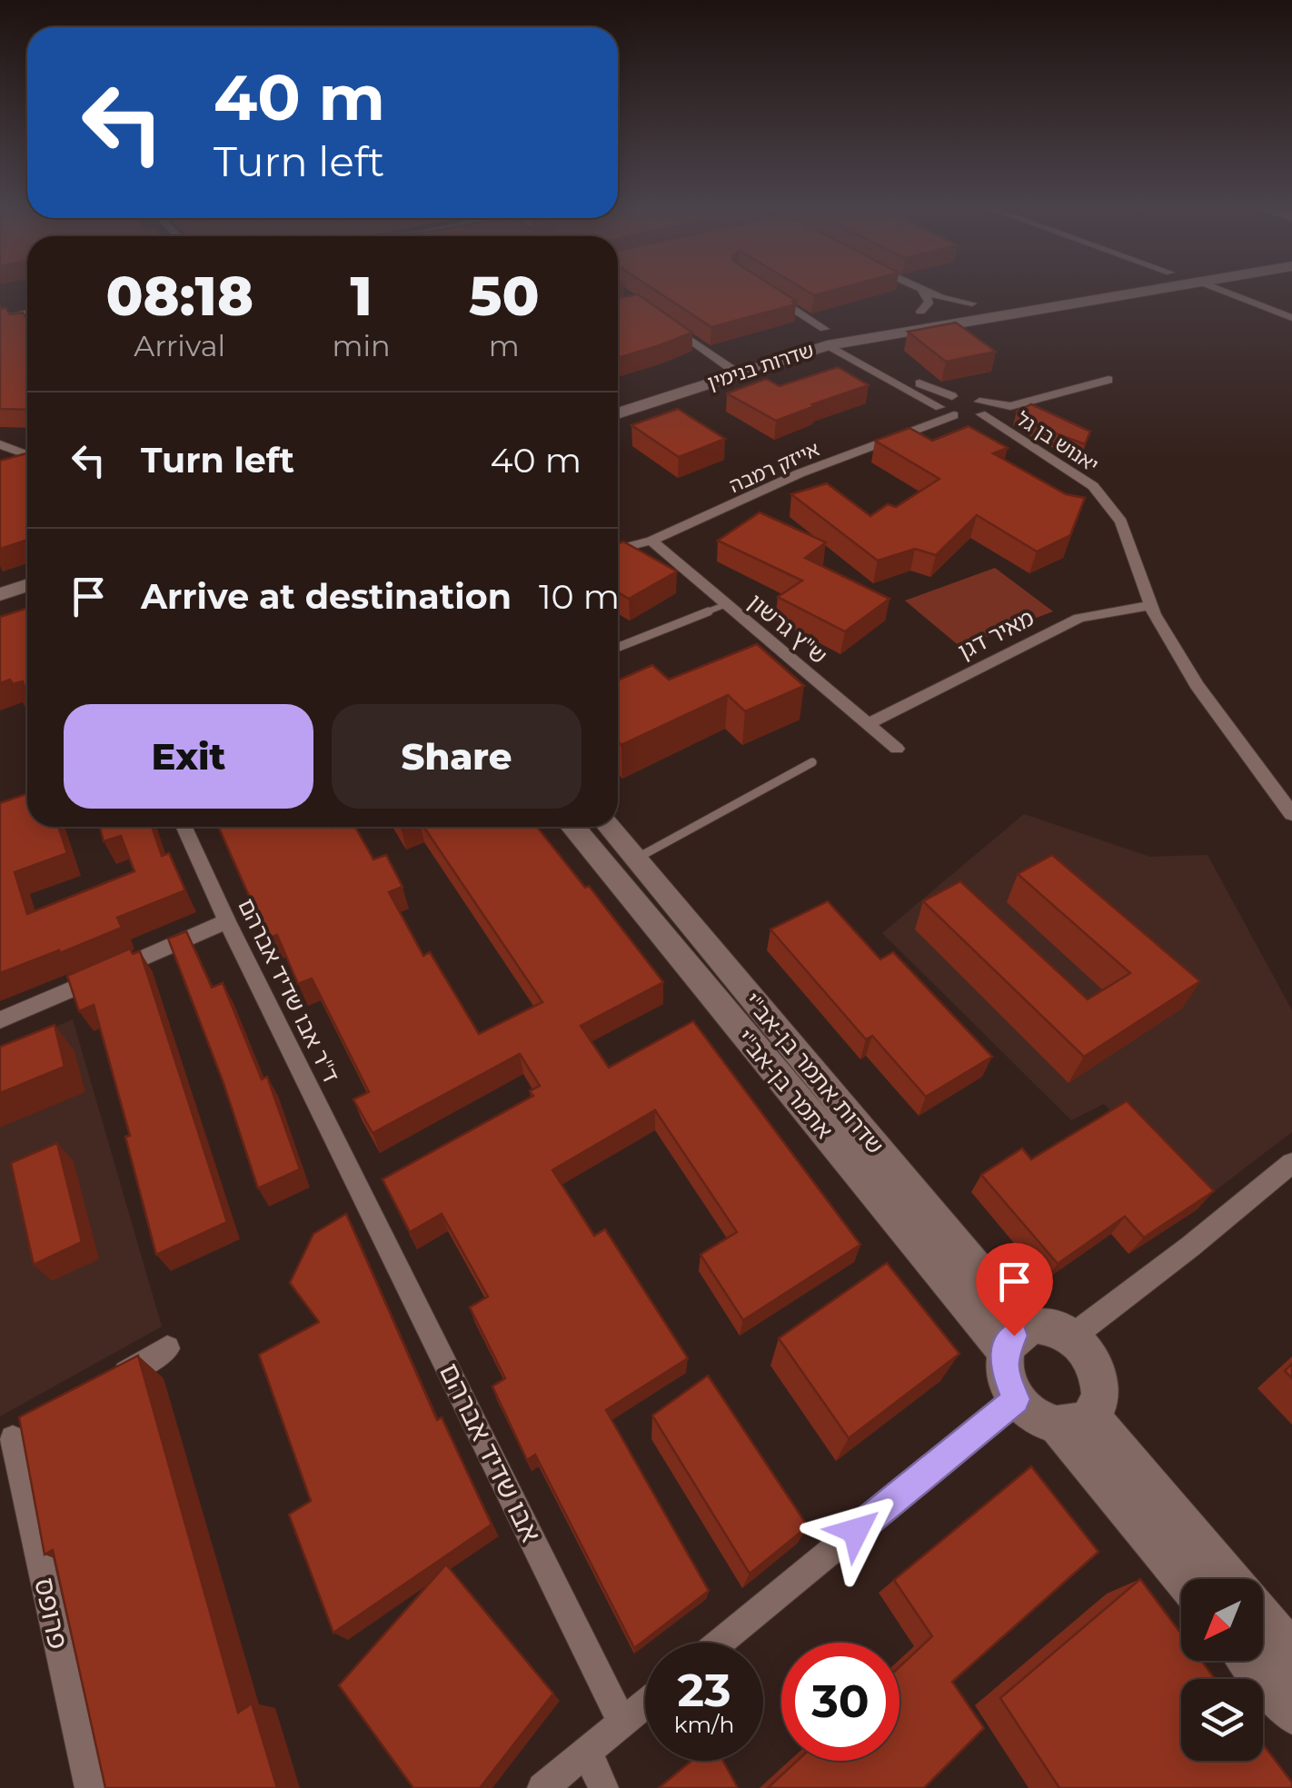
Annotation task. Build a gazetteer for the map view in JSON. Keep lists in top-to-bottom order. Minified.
{"streets":{"main road":["שדרות בנימין","שדרות אתמר בן-אב\"י","אתמר בן-אב\"י"],"street":["יאנוש בן גל","אייזק רמבה","ש\"ץ גרשון","מאיר דגן","ד\"ר אבו שדיד אברהם","אבו שדיד אברהם","פרופס"]},"crossings":[["יאנוש בן גל","מאיר דגן"],["אייזק רמבה","ש\"ץ גרשון"],["ש\"ץ גרשון","מאיר דגן"],["ד\"ר אבו שדיד אברהם","אבו שדיד אברהם"],["שדרות אתמר בן-אב\"י","אתמר בן-אב\"י"]],"north":"bottom left","page":{"turn":["40 m","Turn left"],"eta":["08:18","Arrival","1","min","50","m"],"list":[{"name":"Turn left","value":"40 m"},{"name":"Arrive at destination","value":"10 m"}],"buttons":["Exit","Share"],"speed":"23 km/h","limit":"30"}}
